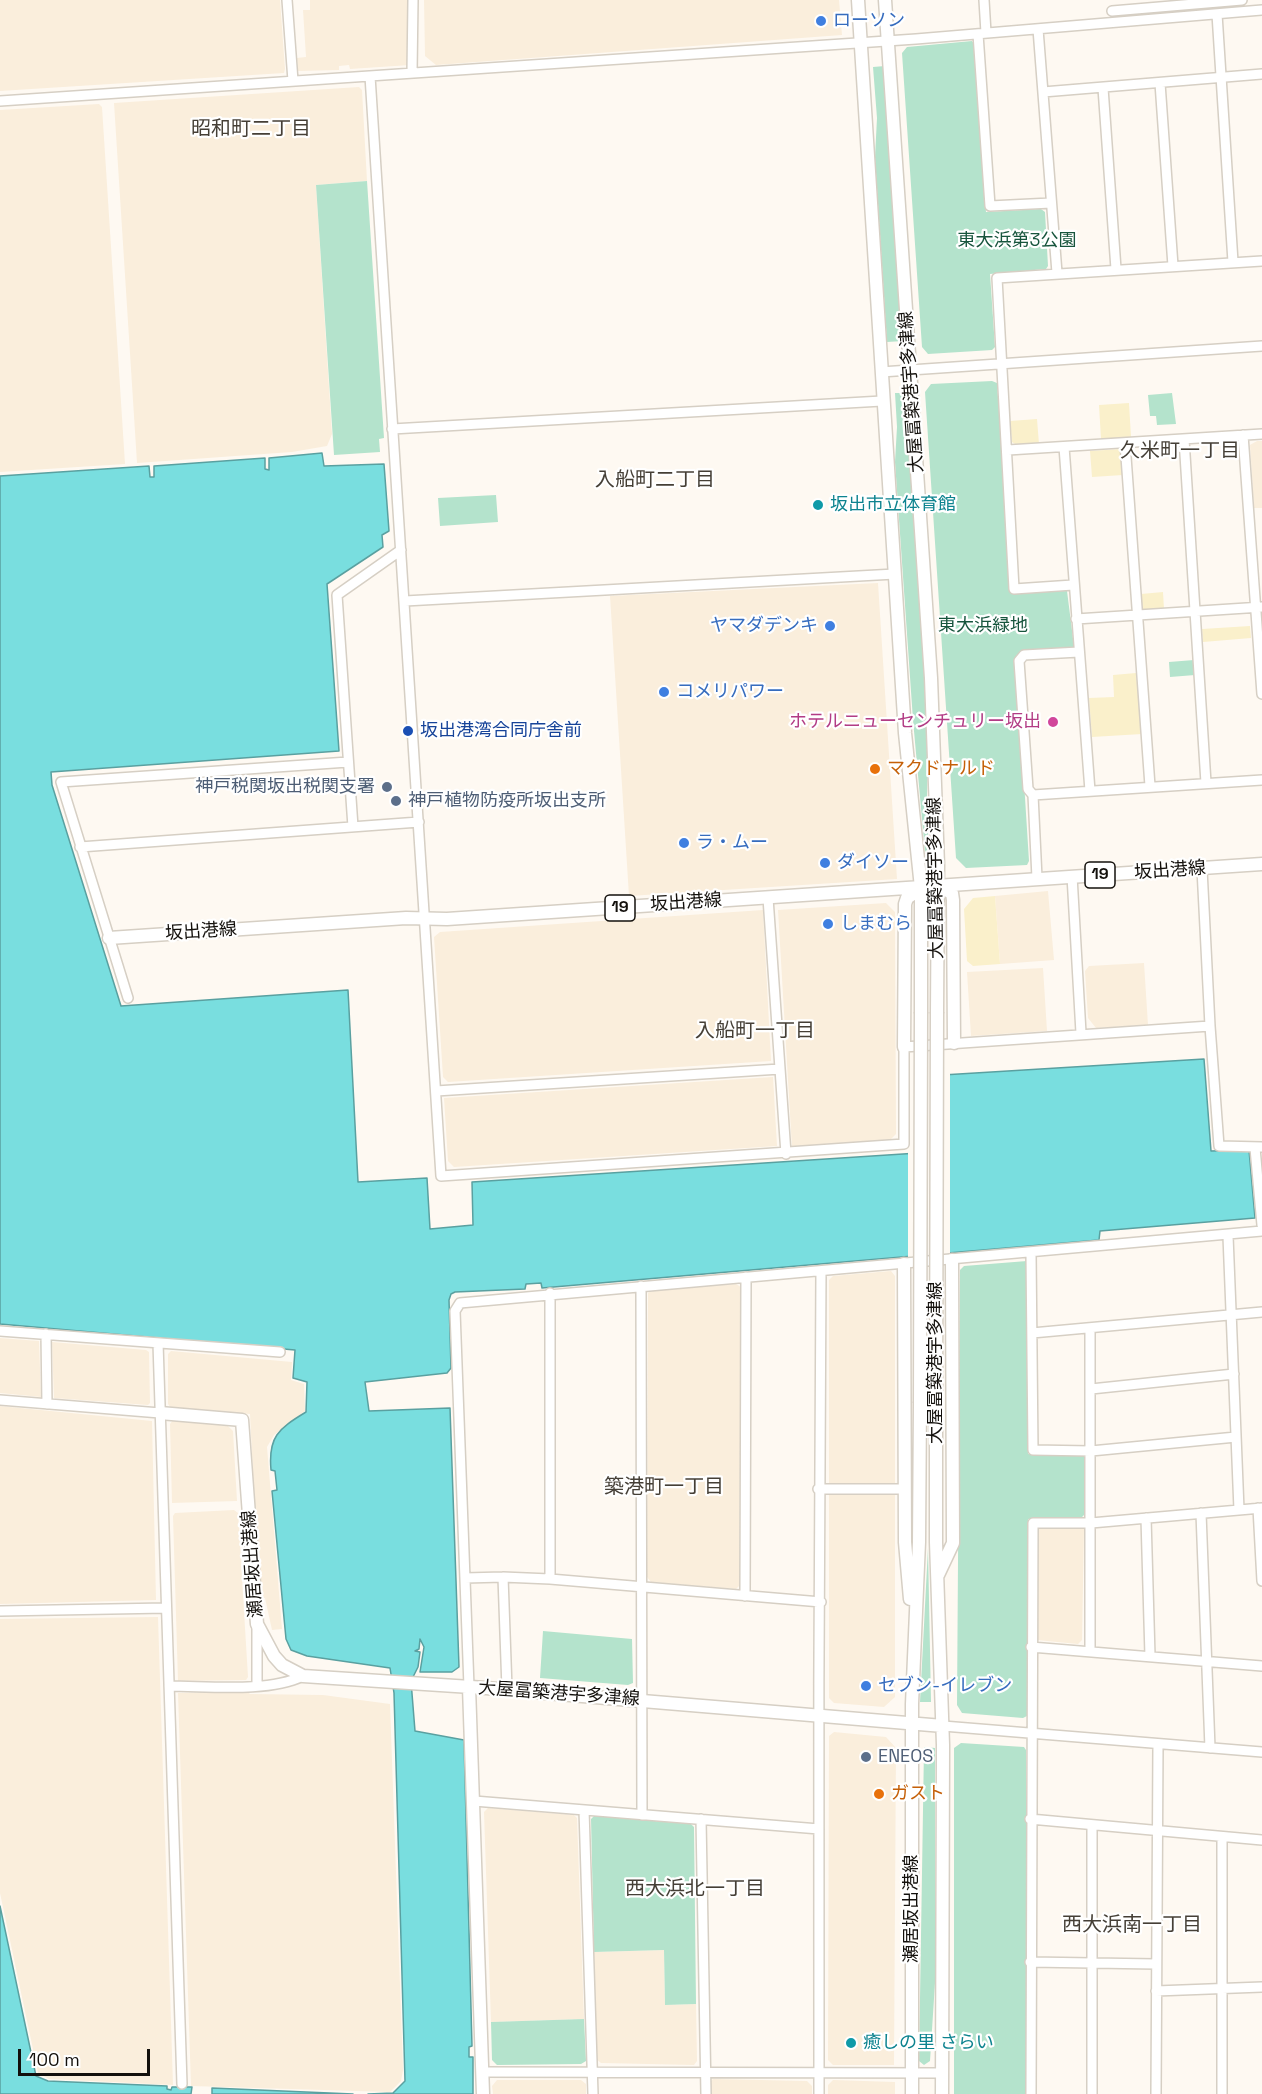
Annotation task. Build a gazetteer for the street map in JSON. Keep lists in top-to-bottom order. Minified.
{"streets":{"main road":["大屋冨築港宇多津線","坂出港線","19","瀬居坂出港線"]},"crossings":[["大屋冨築港宇多津線","坂出港線"],["大屋冨築港宇多津線","瀬居坂出港線"]],"districts":["昭和町二丁目","久米町一丁目","入船町二丁目","入船町一丁目","築港町一丁目","西大浜北一丁目","西大浜南一丁目"],"parks":["東大浜第3公園","東大浜緑地"],"places":["ローソン","坂出市立体育館","ヤマダデンキ","コメリパワー","ホテルニューセンチュリー坂出","坂出港湾合同庁舎前","マクドナルド","神戸税関坂出税関支署","神戸植物防疫所坂出支所","ラ・ムー","ダイソー","しまむら","セブン-イレブン","ENEOS","ガスト","癒しの里 さらい"],"scale_bar":"100 m"}
